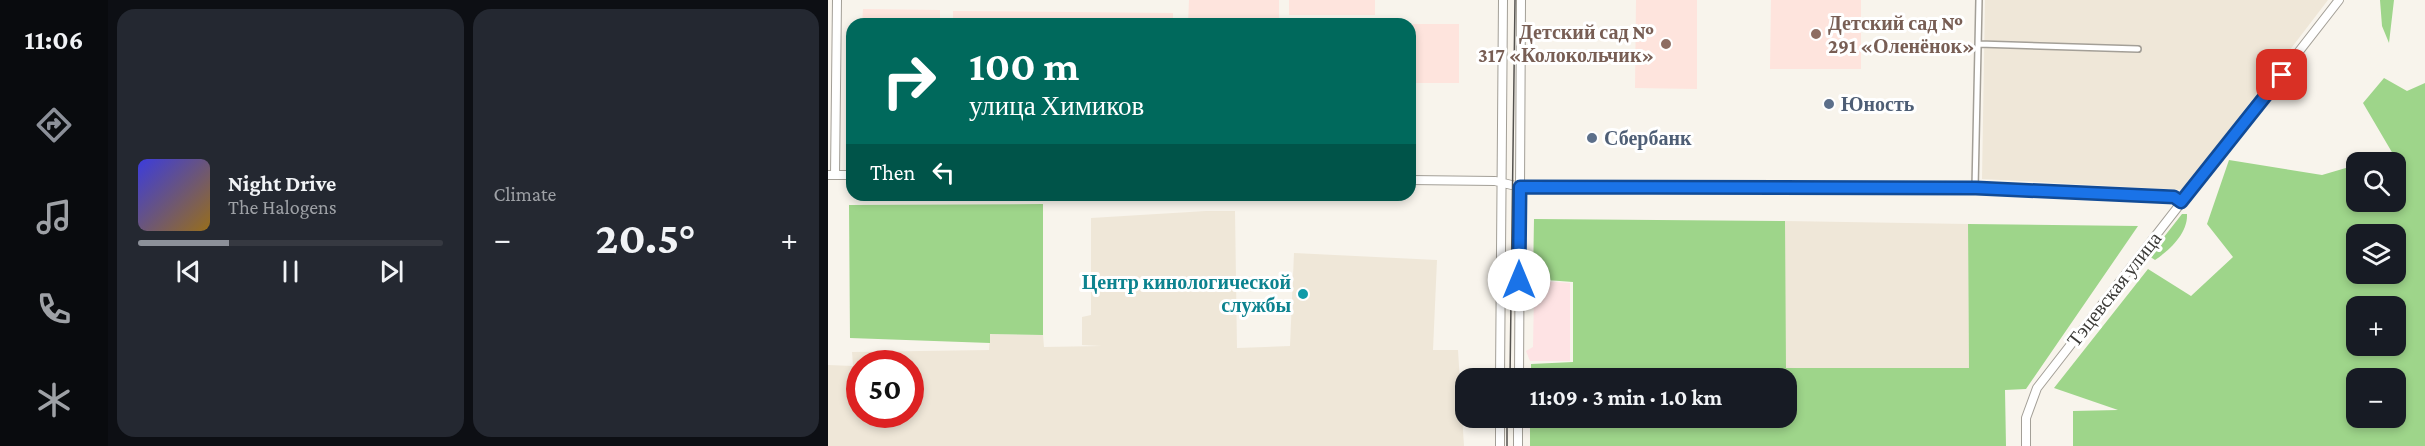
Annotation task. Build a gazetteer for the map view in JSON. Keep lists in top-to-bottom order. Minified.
{"streets":{"main road":["Тэцевская улица"]},"places":["Детский сад № 291 «Оленёнок»","Детский сад № 317 «Колокольчик»","Юность","Сбербанк","Центр кинологической службы"],"page":{"tabs":"11:06","tile":"Climate","turn":["100 m","улица Химиков"],"then":"Then","map_buttons":["+","−"],"song":["Night Drive","The Halogens"],"heat":["−","20.5°","+"],"limit":"50","trip":"11:09 · 3 min · 1.0 km"}}
